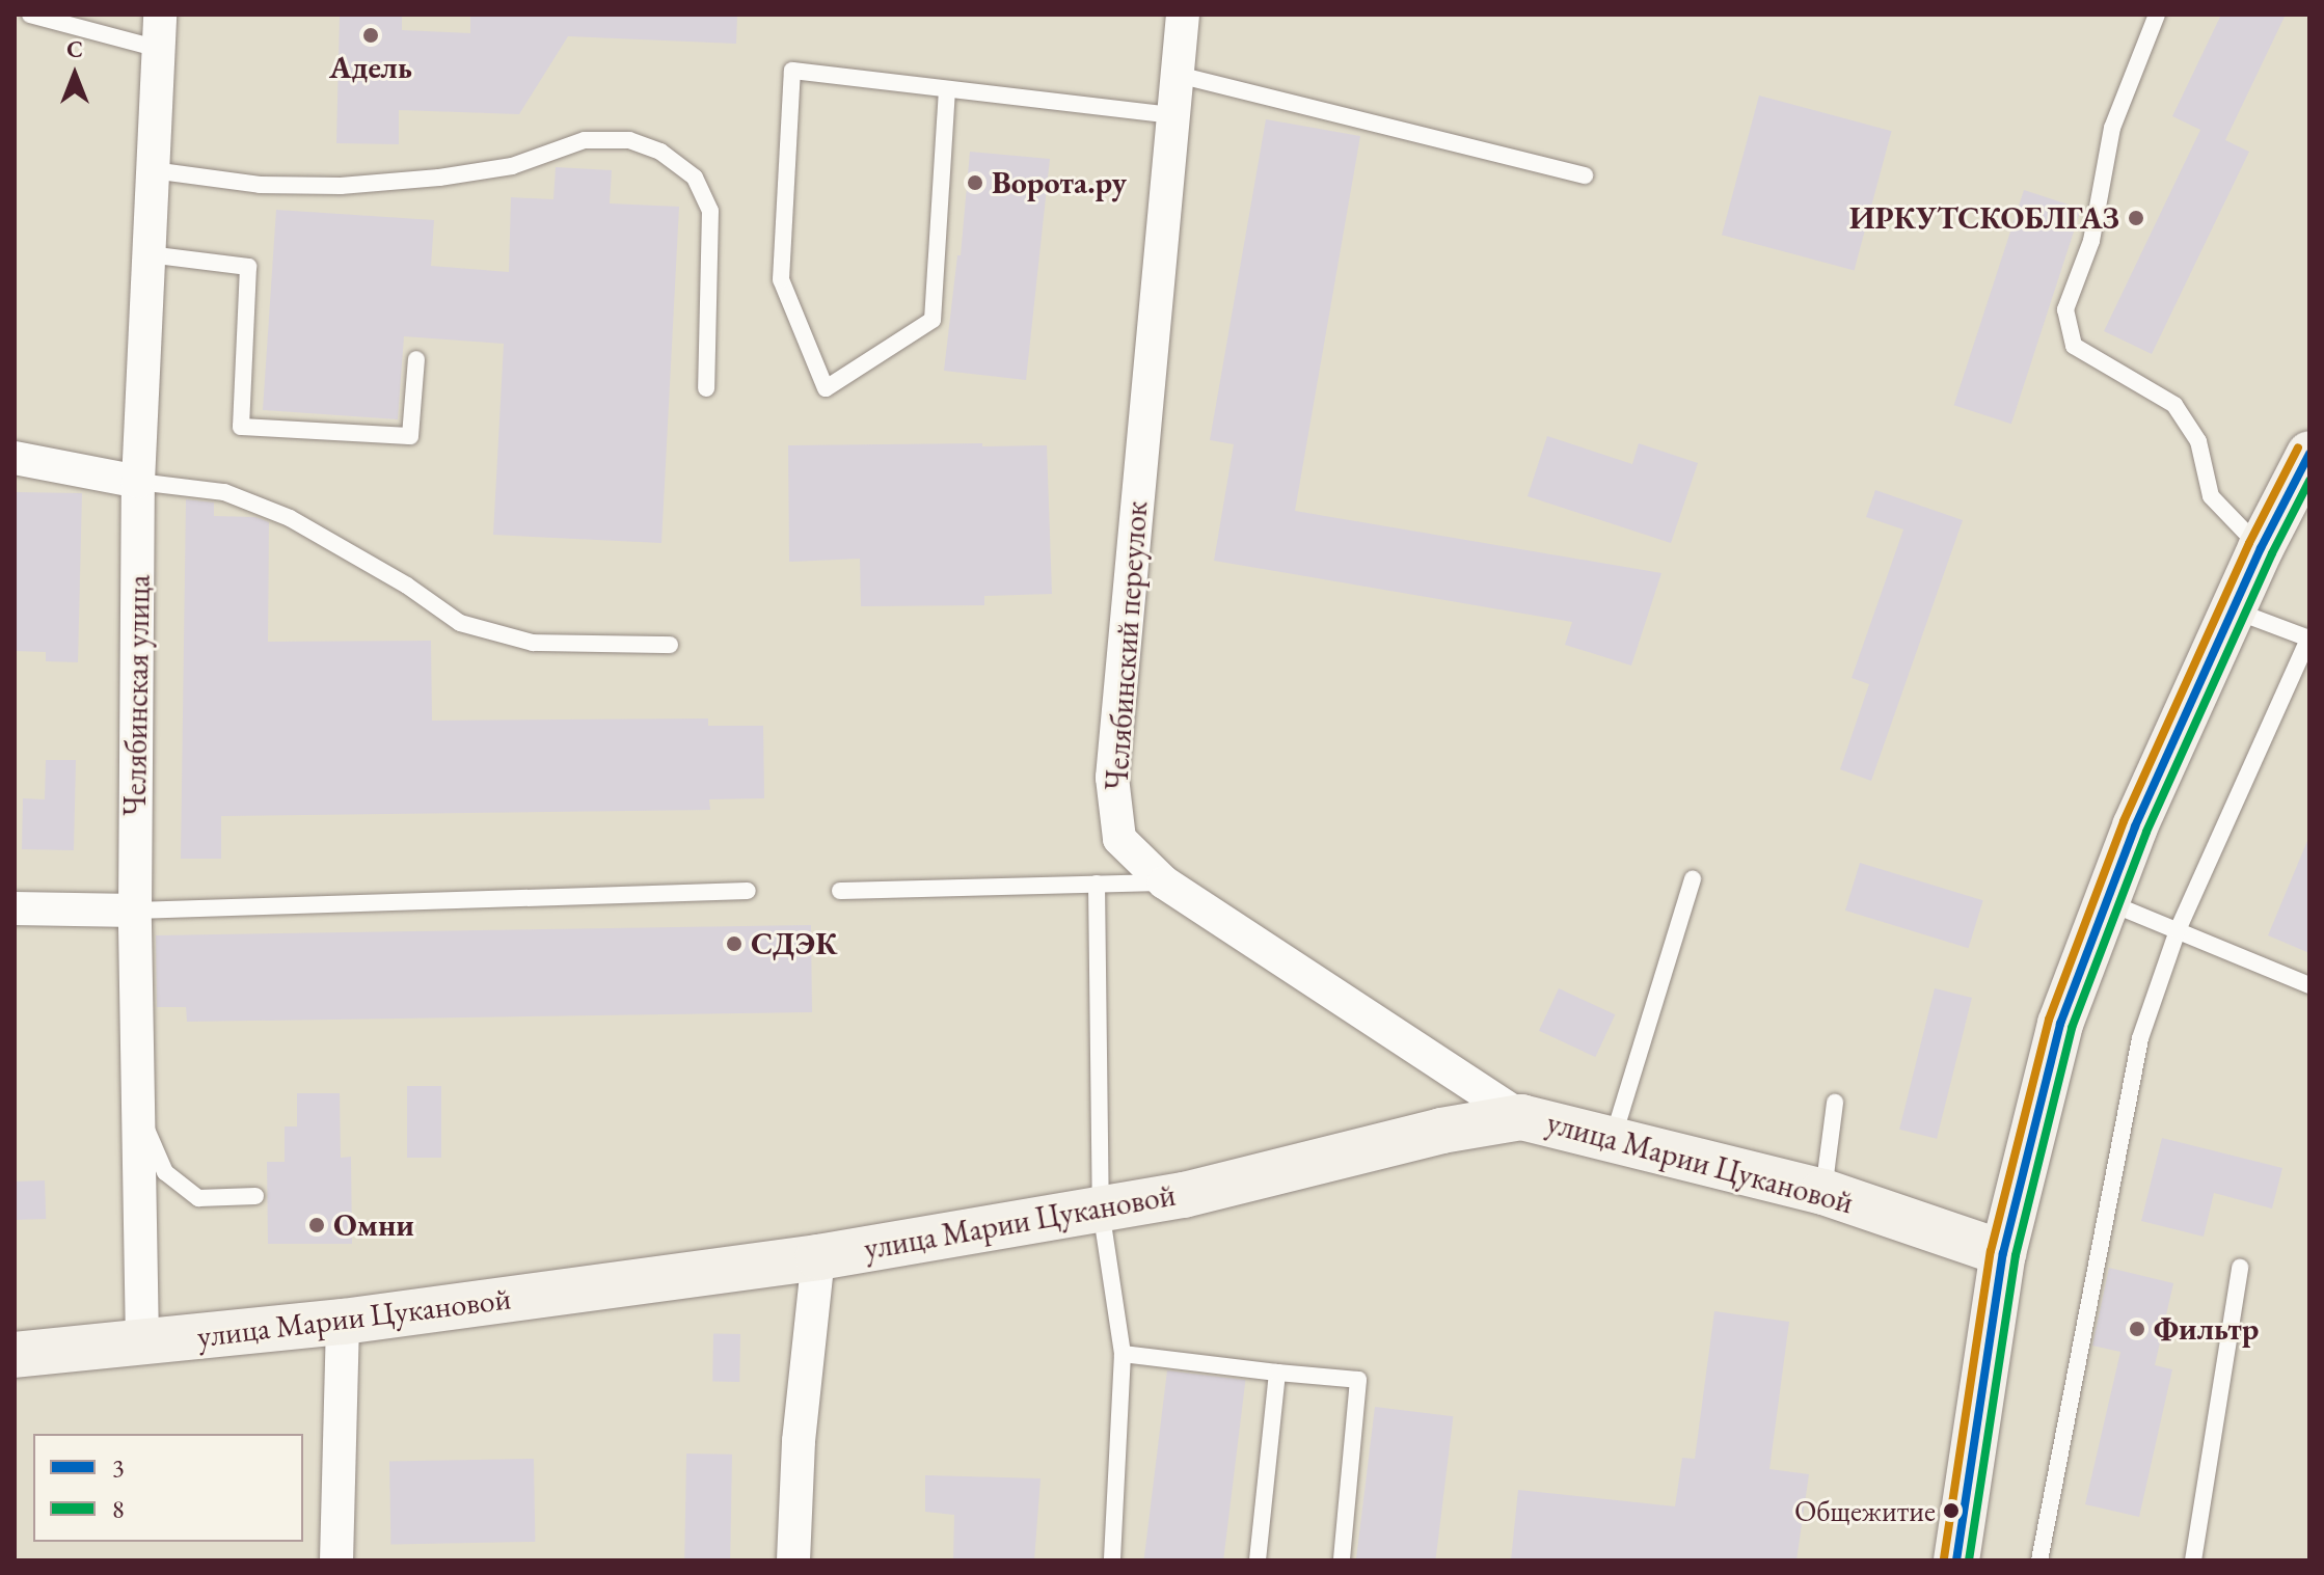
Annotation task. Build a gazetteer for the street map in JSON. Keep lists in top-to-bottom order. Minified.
{"streets":{"street":["Челябинский переулок","Челябинская улица","улица Марии Цукановой"]},"crossings":[["Челябинский переулок","улица Марии Цукановой"],["Челябинская улица","улица Марии Цукановой"]],"places":["Адель","Ворота.ру","ИРКУТСКОБЛГАЗ","СДЭК","Омни","Фильтр","Общежитие"],"lines":["transit line 3","transit line 8"],"legend":["3","8"],"north":"top"}
